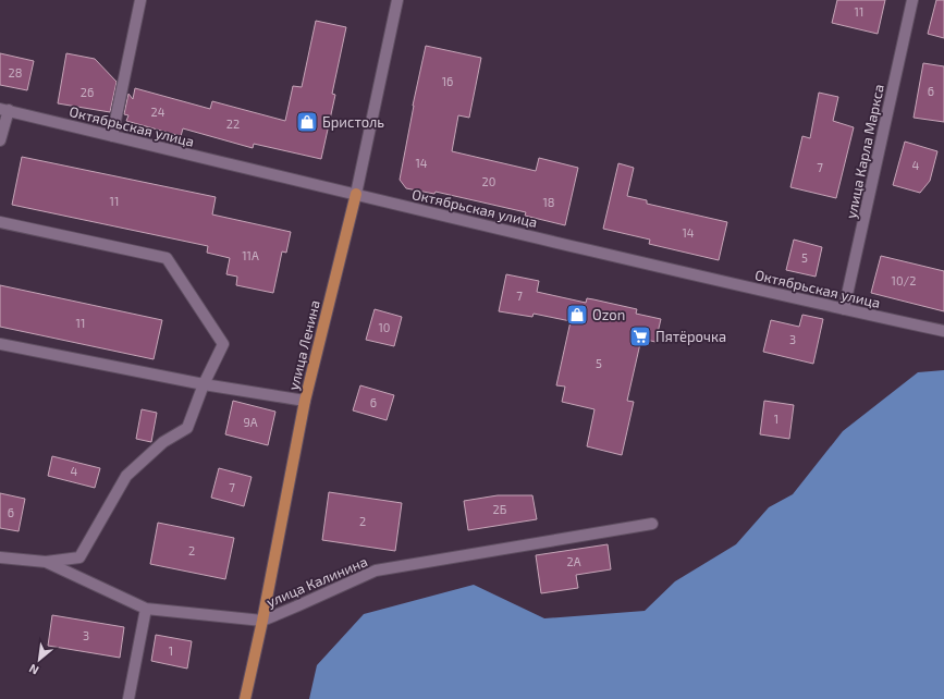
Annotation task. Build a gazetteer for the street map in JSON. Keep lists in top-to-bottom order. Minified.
{"streets":{"main road":["улица Ленина"],"street":["Октябрьская улица","улица Карла Маркса","улица Калинина"]},"crossings":[["Октябрьская улица","улица Карла Маркса"],["Октябрьская улица","улица Ленина"],["улица Ленина","улица Калинина"]],"places":{"shop":["Бристоль","Ozon"],"supermarket":["Пятёрочка"]},"house_numbers":["11","28","16","6","26","24","22","14","4","7","20","11","18","14","11А","5","10/2","7","11","10","3","5","6","1","9А","4","7","2Б","6","2","2","2А","3","1"],"north":"bottom left"}
